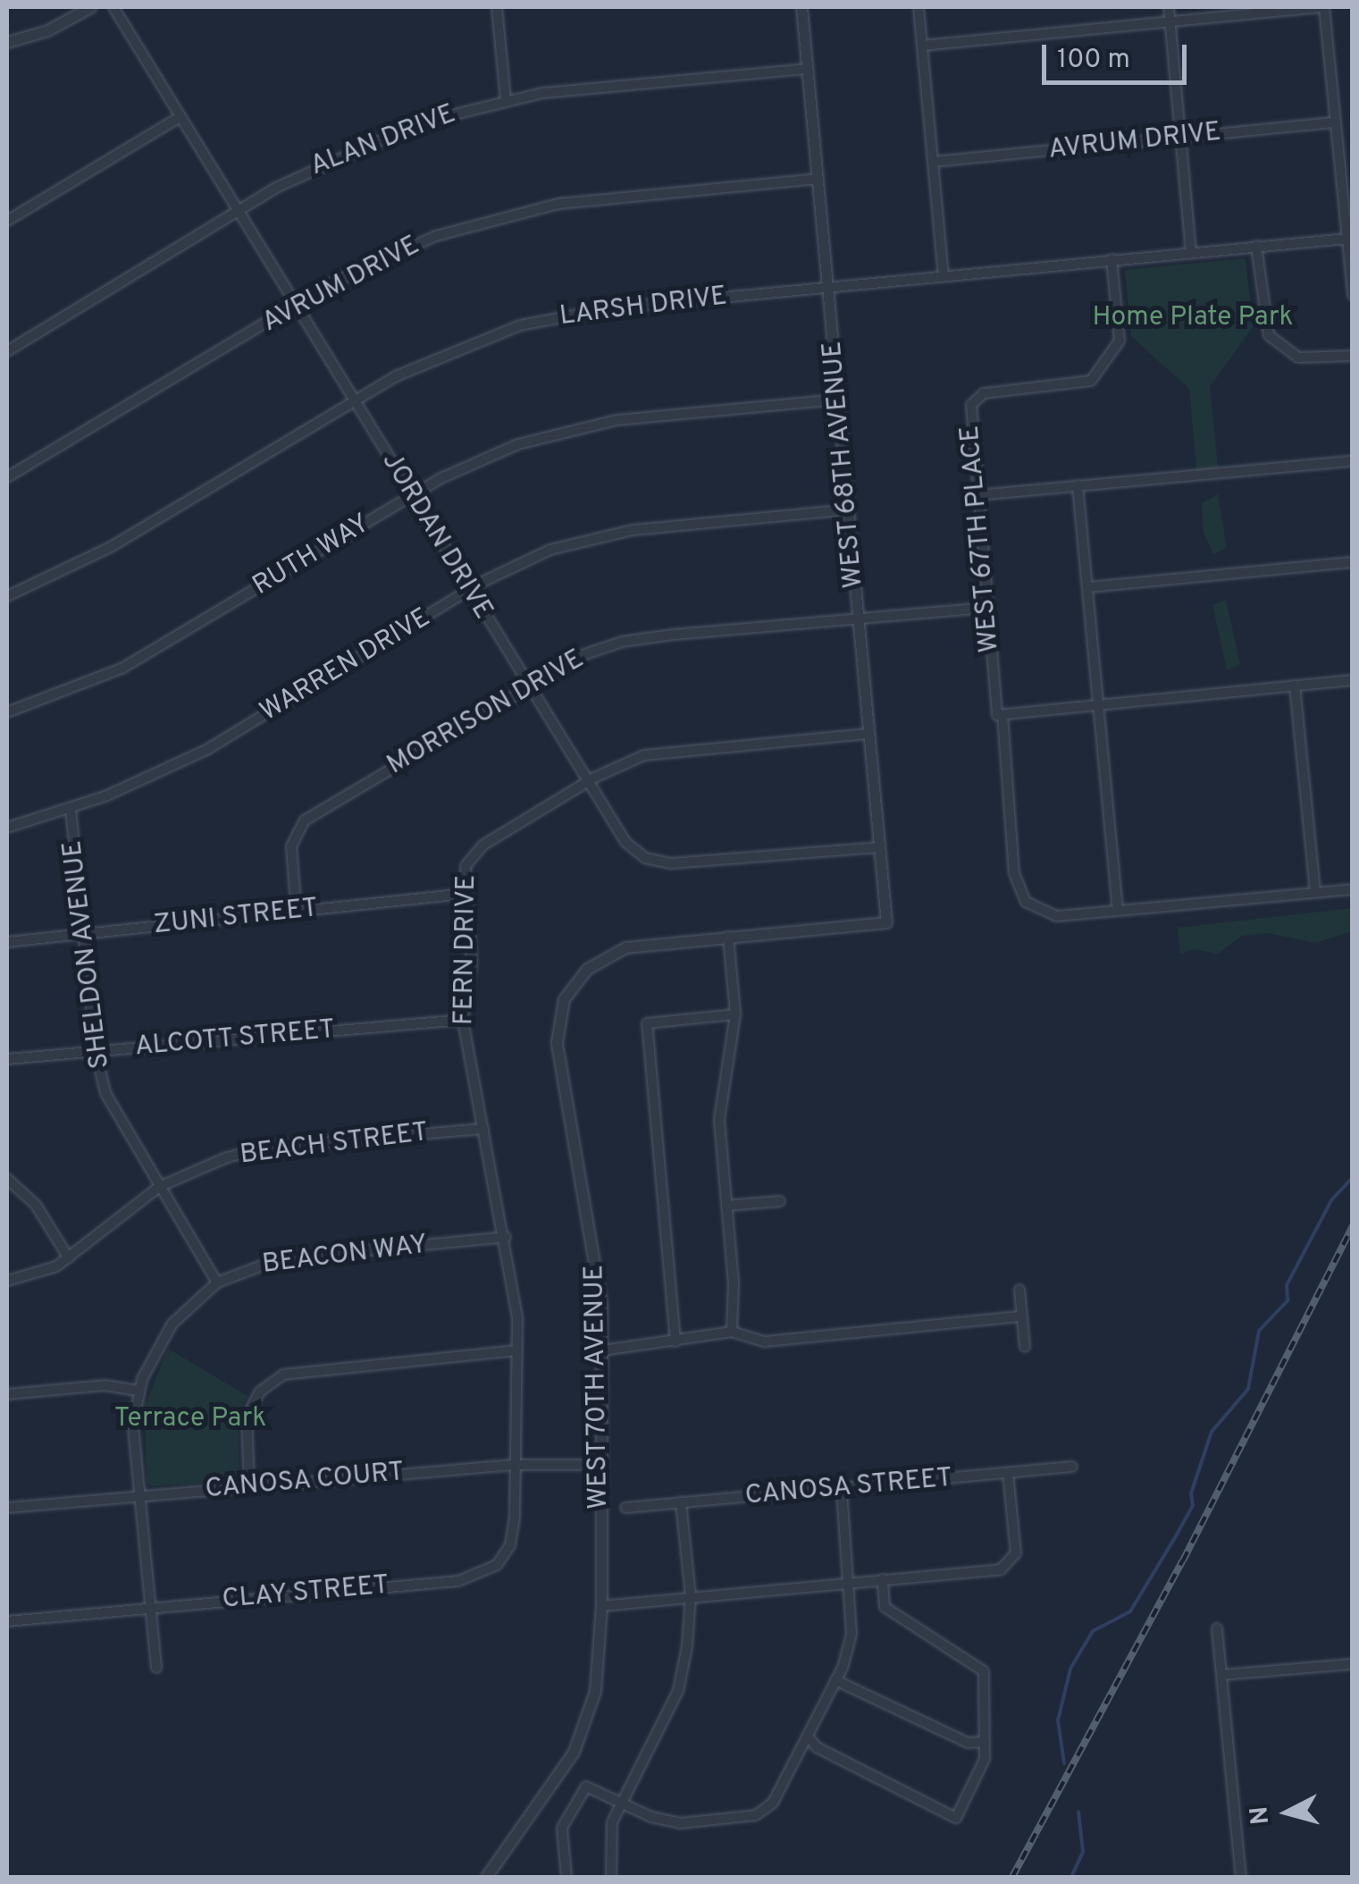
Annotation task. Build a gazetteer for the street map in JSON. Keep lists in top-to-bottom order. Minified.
{"streets":{"street":["ALAN DRIVE","AVRUM DRIVE","LARSH DRIVE","WEST 68TH AVENUE","JORDAN DRIVE","WEST 67TH PLACE","RUTH WAY","WARREN DRIVE","MORRISON DRIVE","ZUNI STREET","FERN DRIVE","SHELDON AVENUE","ALCOTT STREET","BEACH STREET","BEACON WAY","WEST 70TH AVENUE","CANOSA COURT","CANOSA STREET","CLAY STREET"]},"crossings":[["ALAN DRIVE","WEST 68TH AVENUE"],["ALAN DRIVE","JORDAN DRIVE"],["AVRUM DRIVE","WEST 68TH AVENUE"],["AVRUM DRIVE","JORDAN DRIVE"],["LARSH DRIVE","WEST 68TH AVENUE"],["LARSH DRIVE","JORDAN DRIVE"],["LARSH DRIVE","WEST 67TH PLACE"],["WEST 68TH AVENUE","JORDAN DRIVE"],["WEST 68TH AVENUE","RUTH WAY"],["WEST 68TH AVENUE","WARREN DRIVE"],["WEST 68TH AVENUE","MORRISON DRIVE"],["WEST 68TH AVENUE","FERN DRIVE"],["WEST 68TH AVENUE","WEST 70TH AVENUE"],["JORDAN DRIVE","RUTH WAY"],["JORDAN DRIVE","WARREN DRIVE"],["JORDAN DRIVE","MORRISON DRIVE"],["JORDAN DRIVE","FERN DRIVE"],["WEST 67TH PLACE","MORRISON DRIVE"],["WARREN DRIVE","SHELDON AVENUE"],["MORRISON DRIVE","ZUNI STREET"],["ZUNI STREET","FERN DRIVE"],["ZUNI STREET","SHELDON AVENUE"],["FERN DRIVE","ALCOTT STREET"],["FERN DRIVE","BEACH STREET"],["FERN DRIVE","BEACON WAY"],["FERN DRIVE","CANOSA COURT"],["FERN DRIVE","CLAY STREET"],["SHELDON AVENUE","ALCOTT STREET"],["SHELDON AVENUE","BEACH STREET"],["SHELDON AVENUE","BEACON WAY"],["WEST 70TH AVENUE","CANOSA COURT"],["CANOSA COURT","CLAY STREET"]],"parks":["Home Plate Park","Terrace Park"],"scale_bar":"100 m","north":"left"}
